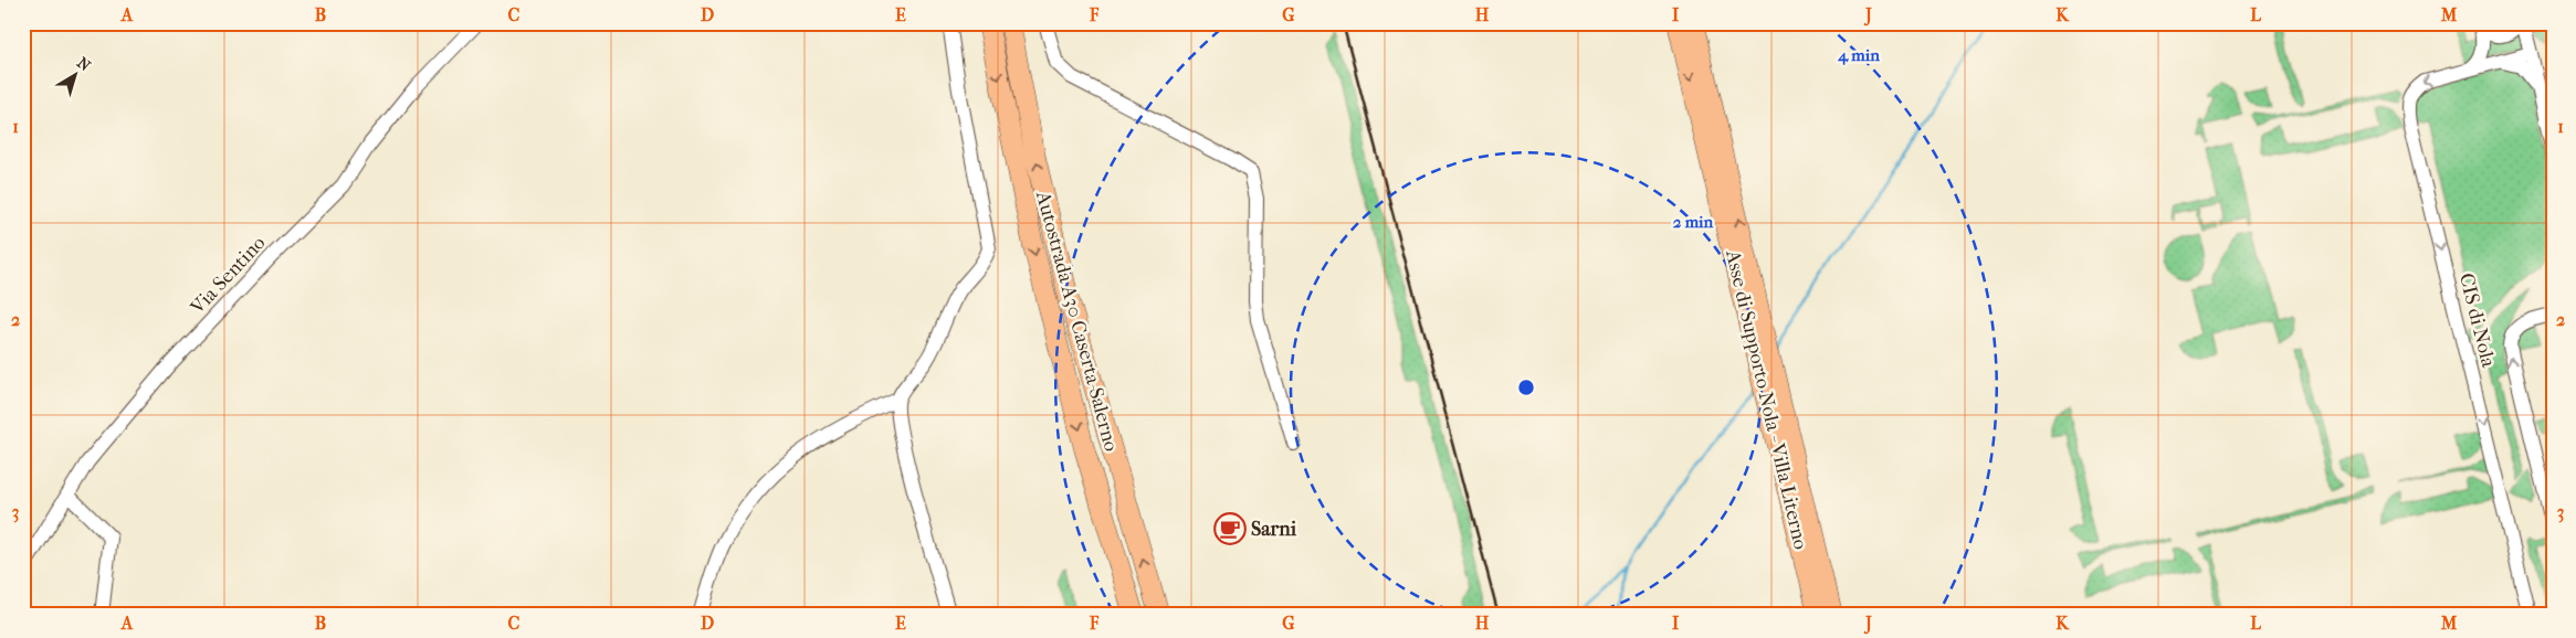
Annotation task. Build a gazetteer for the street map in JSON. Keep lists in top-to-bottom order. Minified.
{"streets":{"highway":["Autostrada A30 Caserta-Salerno","Asse di Supporto Nola - Villa Literno"],"street":["Via Sentino","CIS di Nola"]},"places":{"cafe":["Sarni"]},"north":"top right","grid":{"columns":["A","B","C","D","E","F","G","H","I","J","K","L","M"],"rows":["1","2","3"]},"rings":["4 min","2 min"]}
